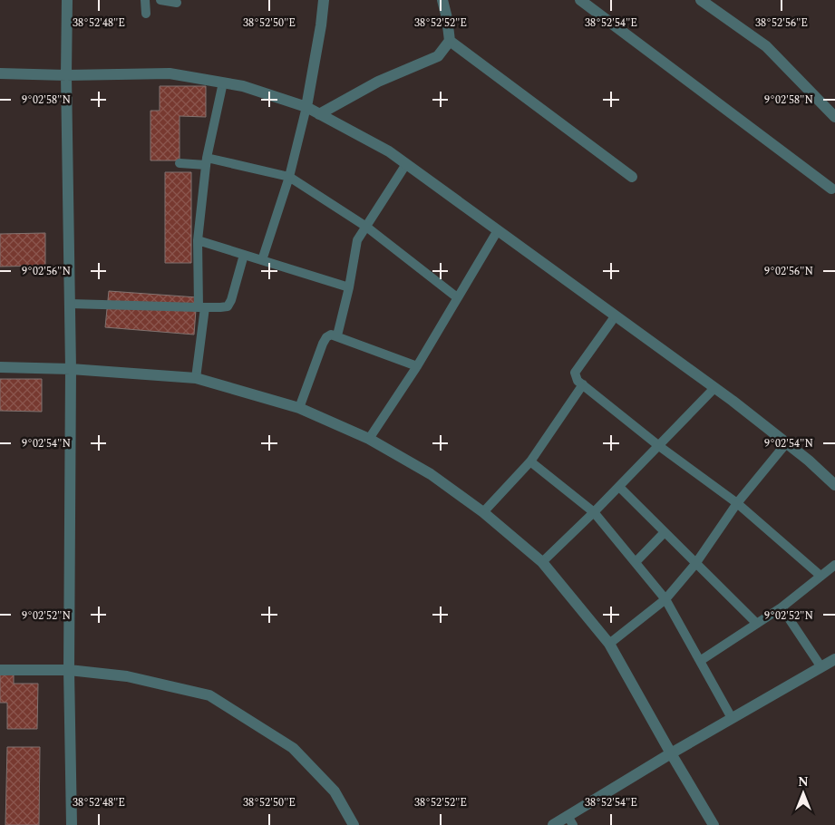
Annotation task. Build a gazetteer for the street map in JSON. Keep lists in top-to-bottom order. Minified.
{"north":"top","coordinates":["38°52'48\"E","38°52'50\"E","38°52'52\"E","38°52'54\"E","38°52'56\"E","9°02'58\"N","9°02'56\"N","9°02'54\"N","9°02'52\"N"]}
